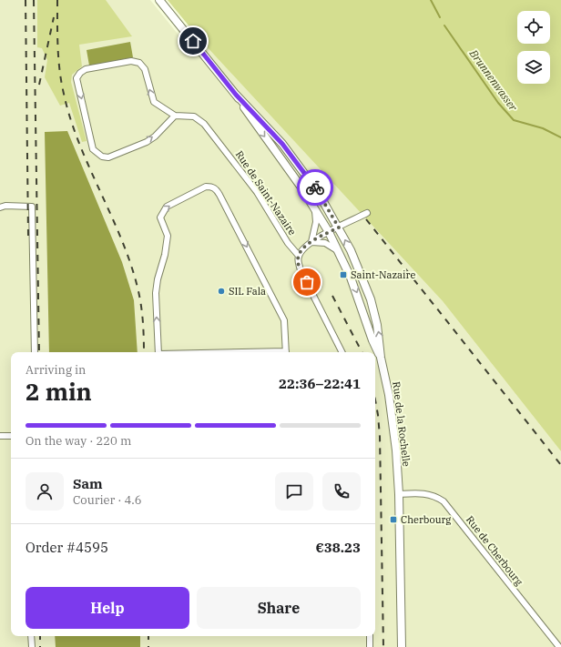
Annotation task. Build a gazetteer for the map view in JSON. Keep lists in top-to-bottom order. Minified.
{"streets":{"main road":["Rue de la Rochelle"],"street":["Rue de Saint-Nazaire","Rue de Cherbourg"]},"crossings":[["Rue de la Rochelle","Rue de Cherbourg"]],"water":["Brunnenwasser"],"places":{"transit":["Saint-Nazaire","Cherbourg"],"other":["SIL Fala"]},"page":{"heading":["2 min","Arriving in","22:36–22:41"],"panel":["Sam","Courier · 4.6","Order #4595","€38.23"],"bar":"On the way · 220 m","buttons":["Help","Share"]}}
